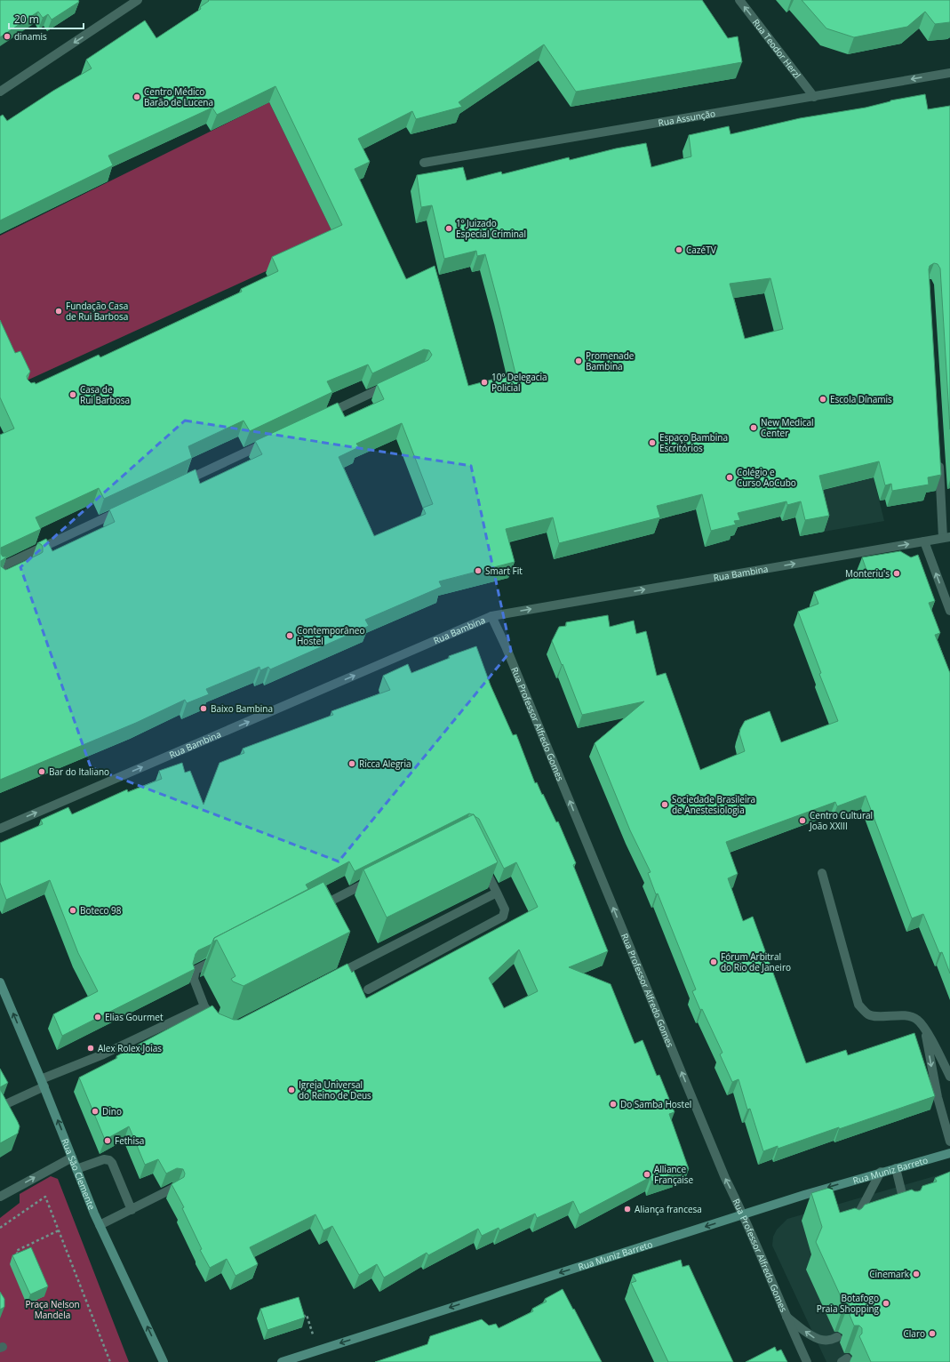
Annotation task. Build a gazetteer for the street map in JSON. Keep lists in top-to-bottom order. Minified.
{"streets":{"main road":["Rua Muniz Barreto","Rua São Clemente"],"street":["Rua Teodor Herzl","Rua Assunção","Rua Bambina","Rua Professor Alfredo Gomes"]},"crossings":[["Rua Teodor Herzl","Rua Assunção"],["Rua Bambina","Rua Professor Alfredo Gomes"],["Rua Professor Alfredo Gomes","Rua Muniz Barreto"]],"one_way":["Rua Teodor Herzl","Rua Bambina","Rua Professor Alfredo Gomes","Rua Muniz Barreto","Rua São Clemente"],"parks":["Praça Nelson Mandela"],"places":["dinamis","Centro Médico Barão de Lucena","1º Juizado Especial Criminal","CazéTV","Fundação Casa de Rui Barbosa","Promenade Bambina","10º Delegacia Policial","Casa de Rui Barbosa","Escola Dínamis","New Medical Center","Espaço Bambina Escritórios","Colégio e Curso AoCubo","Smart Fit","Monteriu's","Contemporâneo Hostel","Baixo Bambina","Ricca Alegria","Bar do Italiano","Sociedade Brasileira de Anestesiologia","Centro Cultural João XXIII","Boteco 98","Fórum Arbitral do Rio de Janeiro","Elias Gourmet","Alex Rolex Joias","Igreja Universal do Reino de Deus","Do Samba Hostel","Dino","Fethisa","Alliance Française","Aliança francesa","Cinemark","Botafogo Praia Shopping","Claro"],"scale_bar":"20 m"}
